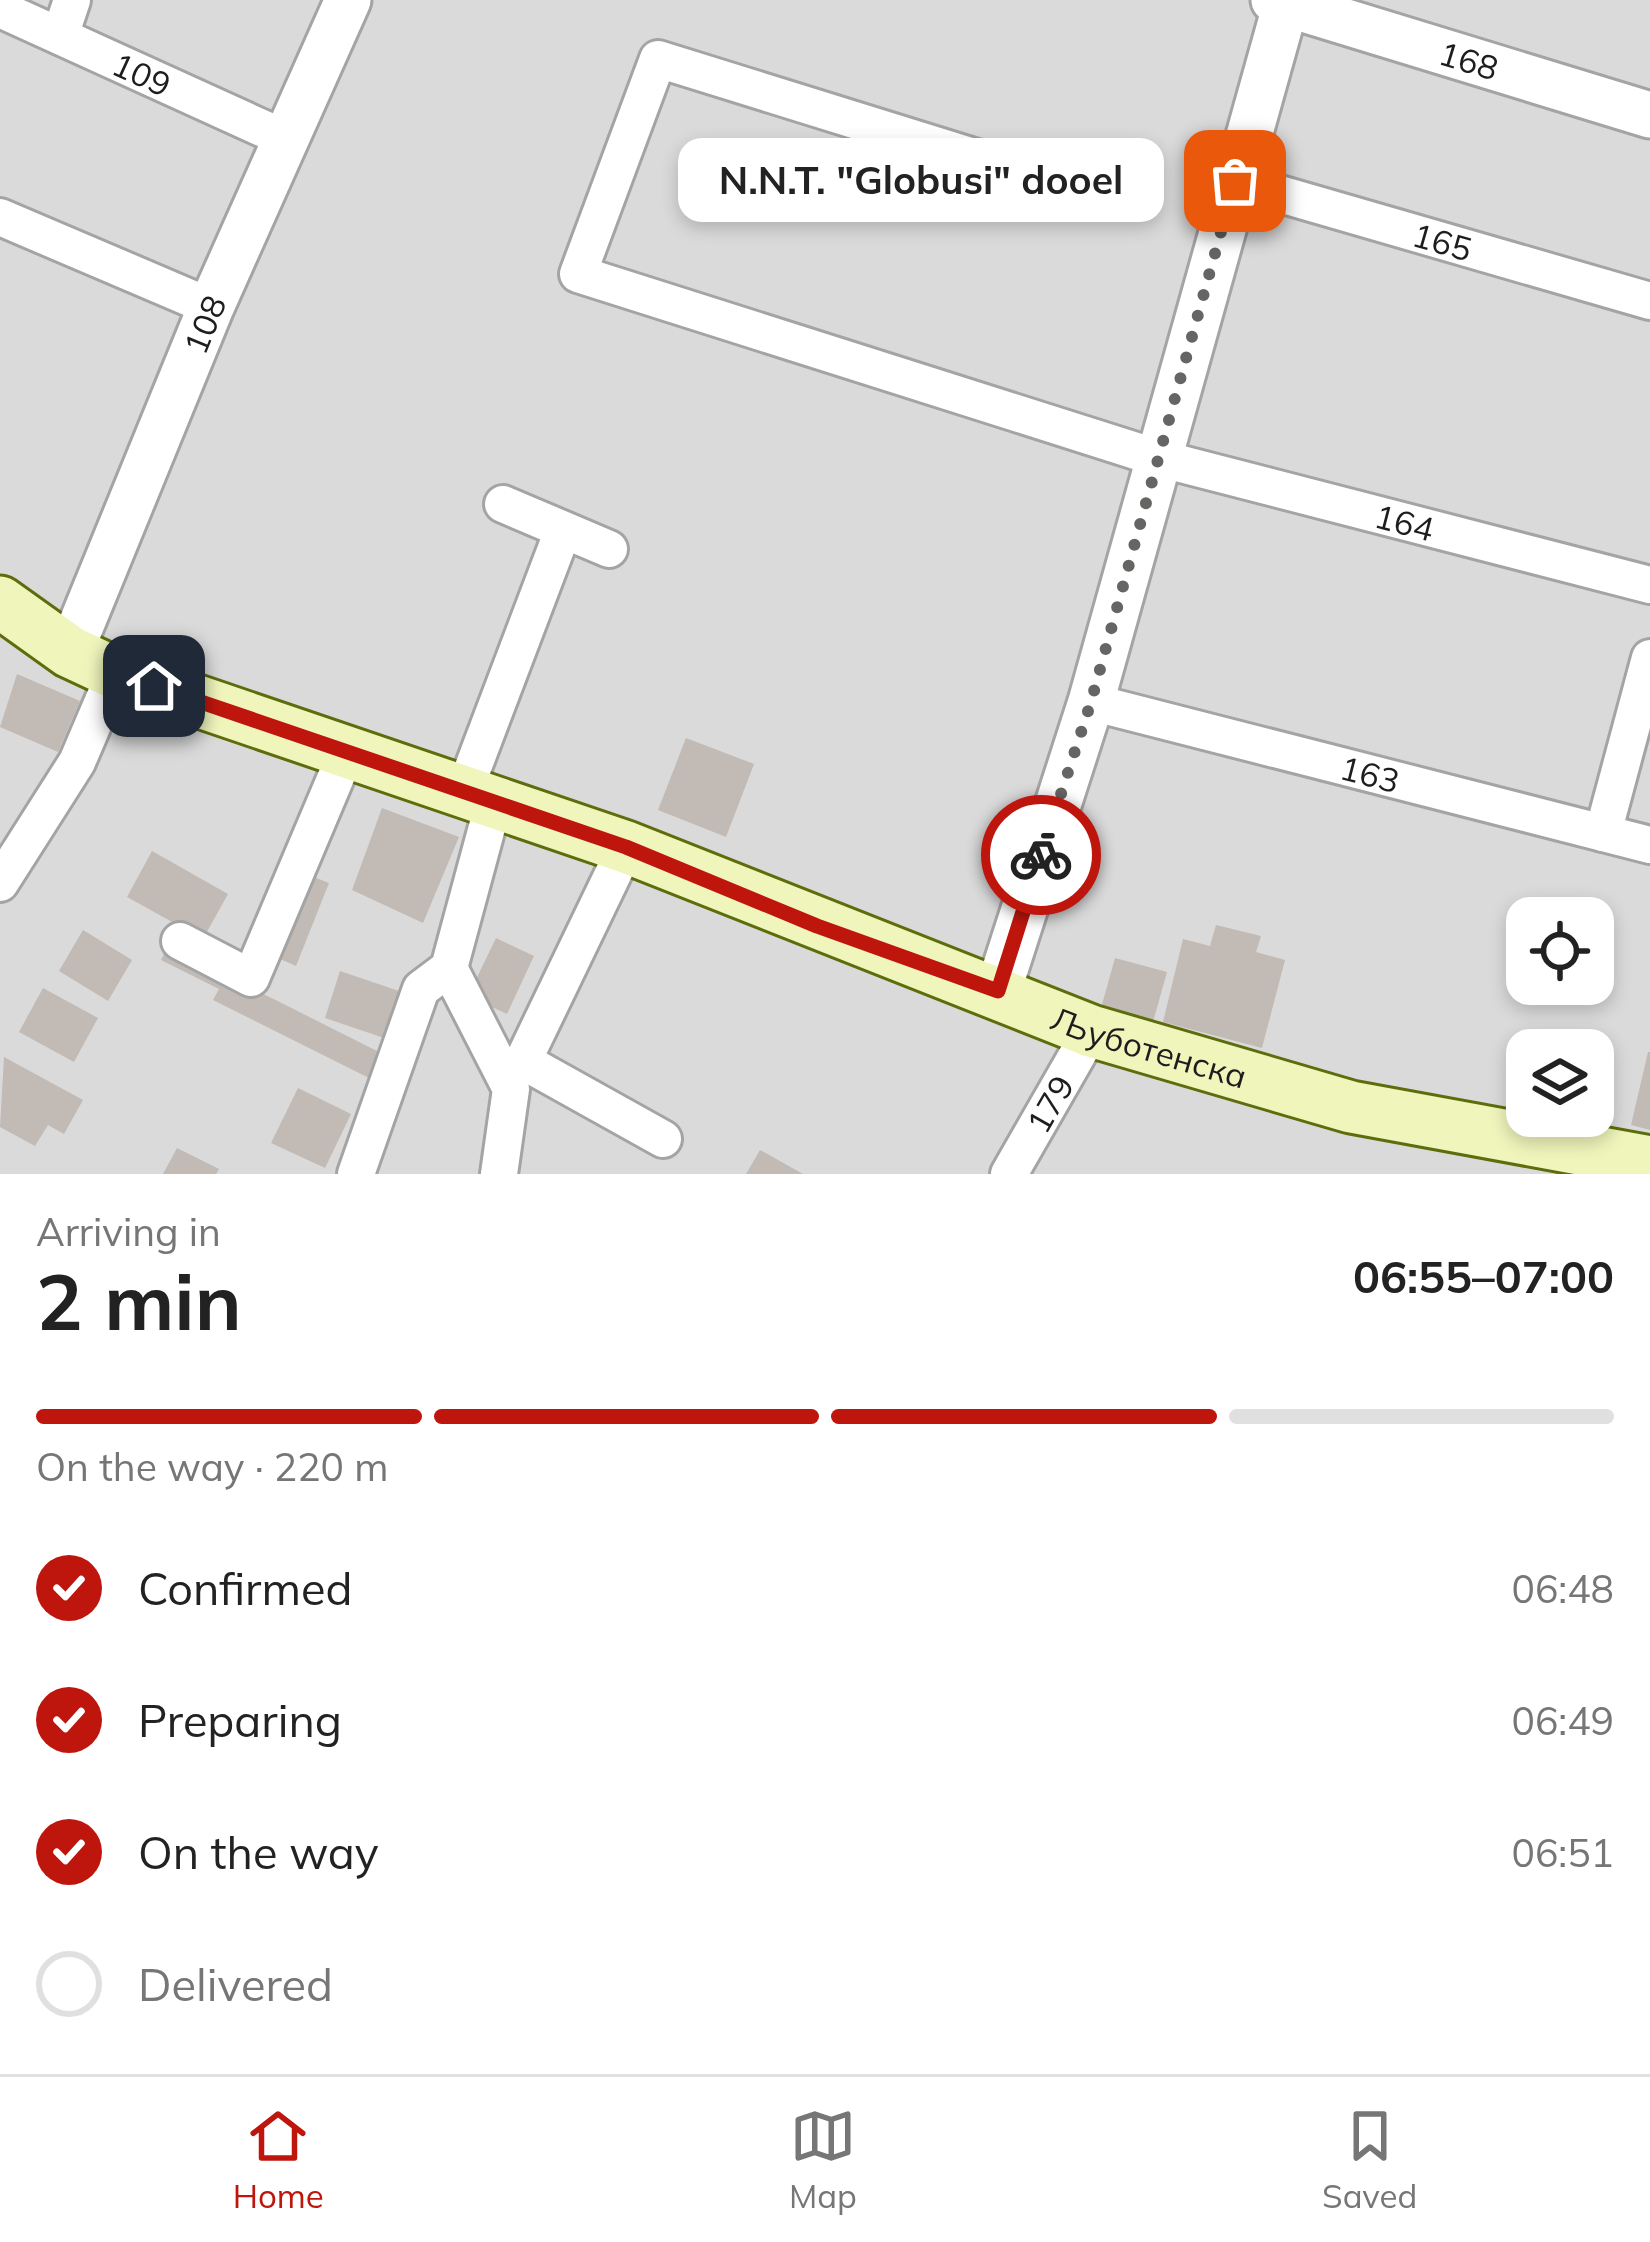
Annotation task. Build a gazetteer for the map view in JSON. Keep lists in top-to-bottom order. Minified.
{"streets":{"main road":["Љуботенска"],"street":["168","109","165","108","164","163","179"]},"crossings":[["109","108"],["108","Љуботенска"],["Љуботенска","179"]],"places":["N.N.T. \"Globusi\" dooel"],"page":{"bubble":"N.N.T. \"Globusi\" dooel","heading":["2 min","Arriving in","06:55–07:00"],"bar":"On the way · 220 m","list":[["Confirmed","06:48"],["Preparing","06:49"],["On the way","06:51"],"Delivered"],"tabs":["Home","Map","Saved"]}}
